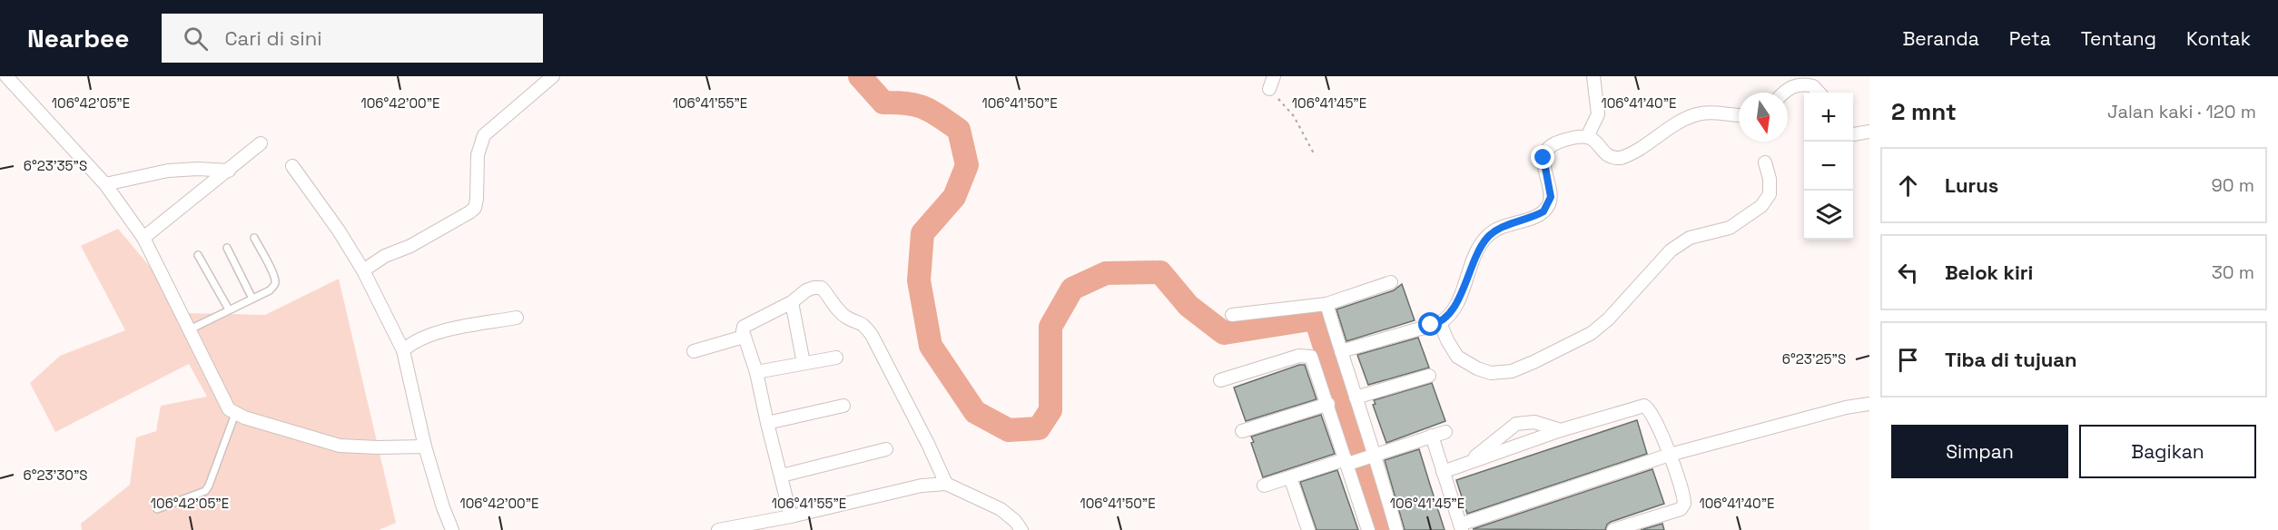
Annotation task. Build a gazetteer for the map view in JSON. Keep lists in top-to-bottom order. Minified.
{"north":"bottom","page":{"header":"Nearbee","search":"Cari di sini","nav":["Beranda","Peta","Tentang","Kontak"],"heading":["2 mnt","Jalan kaki · 120 m"],"map_buttons":["+","−"],"list":[["Lurus","90 m"],["Belok kiri","30 m"],"Tiba di tujuan"],"buttons":["Simpan","Bagikan"]},"coordinates":["106°42'05\"E","106°42'00\"E","106°41'40\"E","106°41'55\"E","106°41'50\"E","106°41'45\"E","6°23'35\"S","6°23'25\"S","6°23'30\"S"]}
